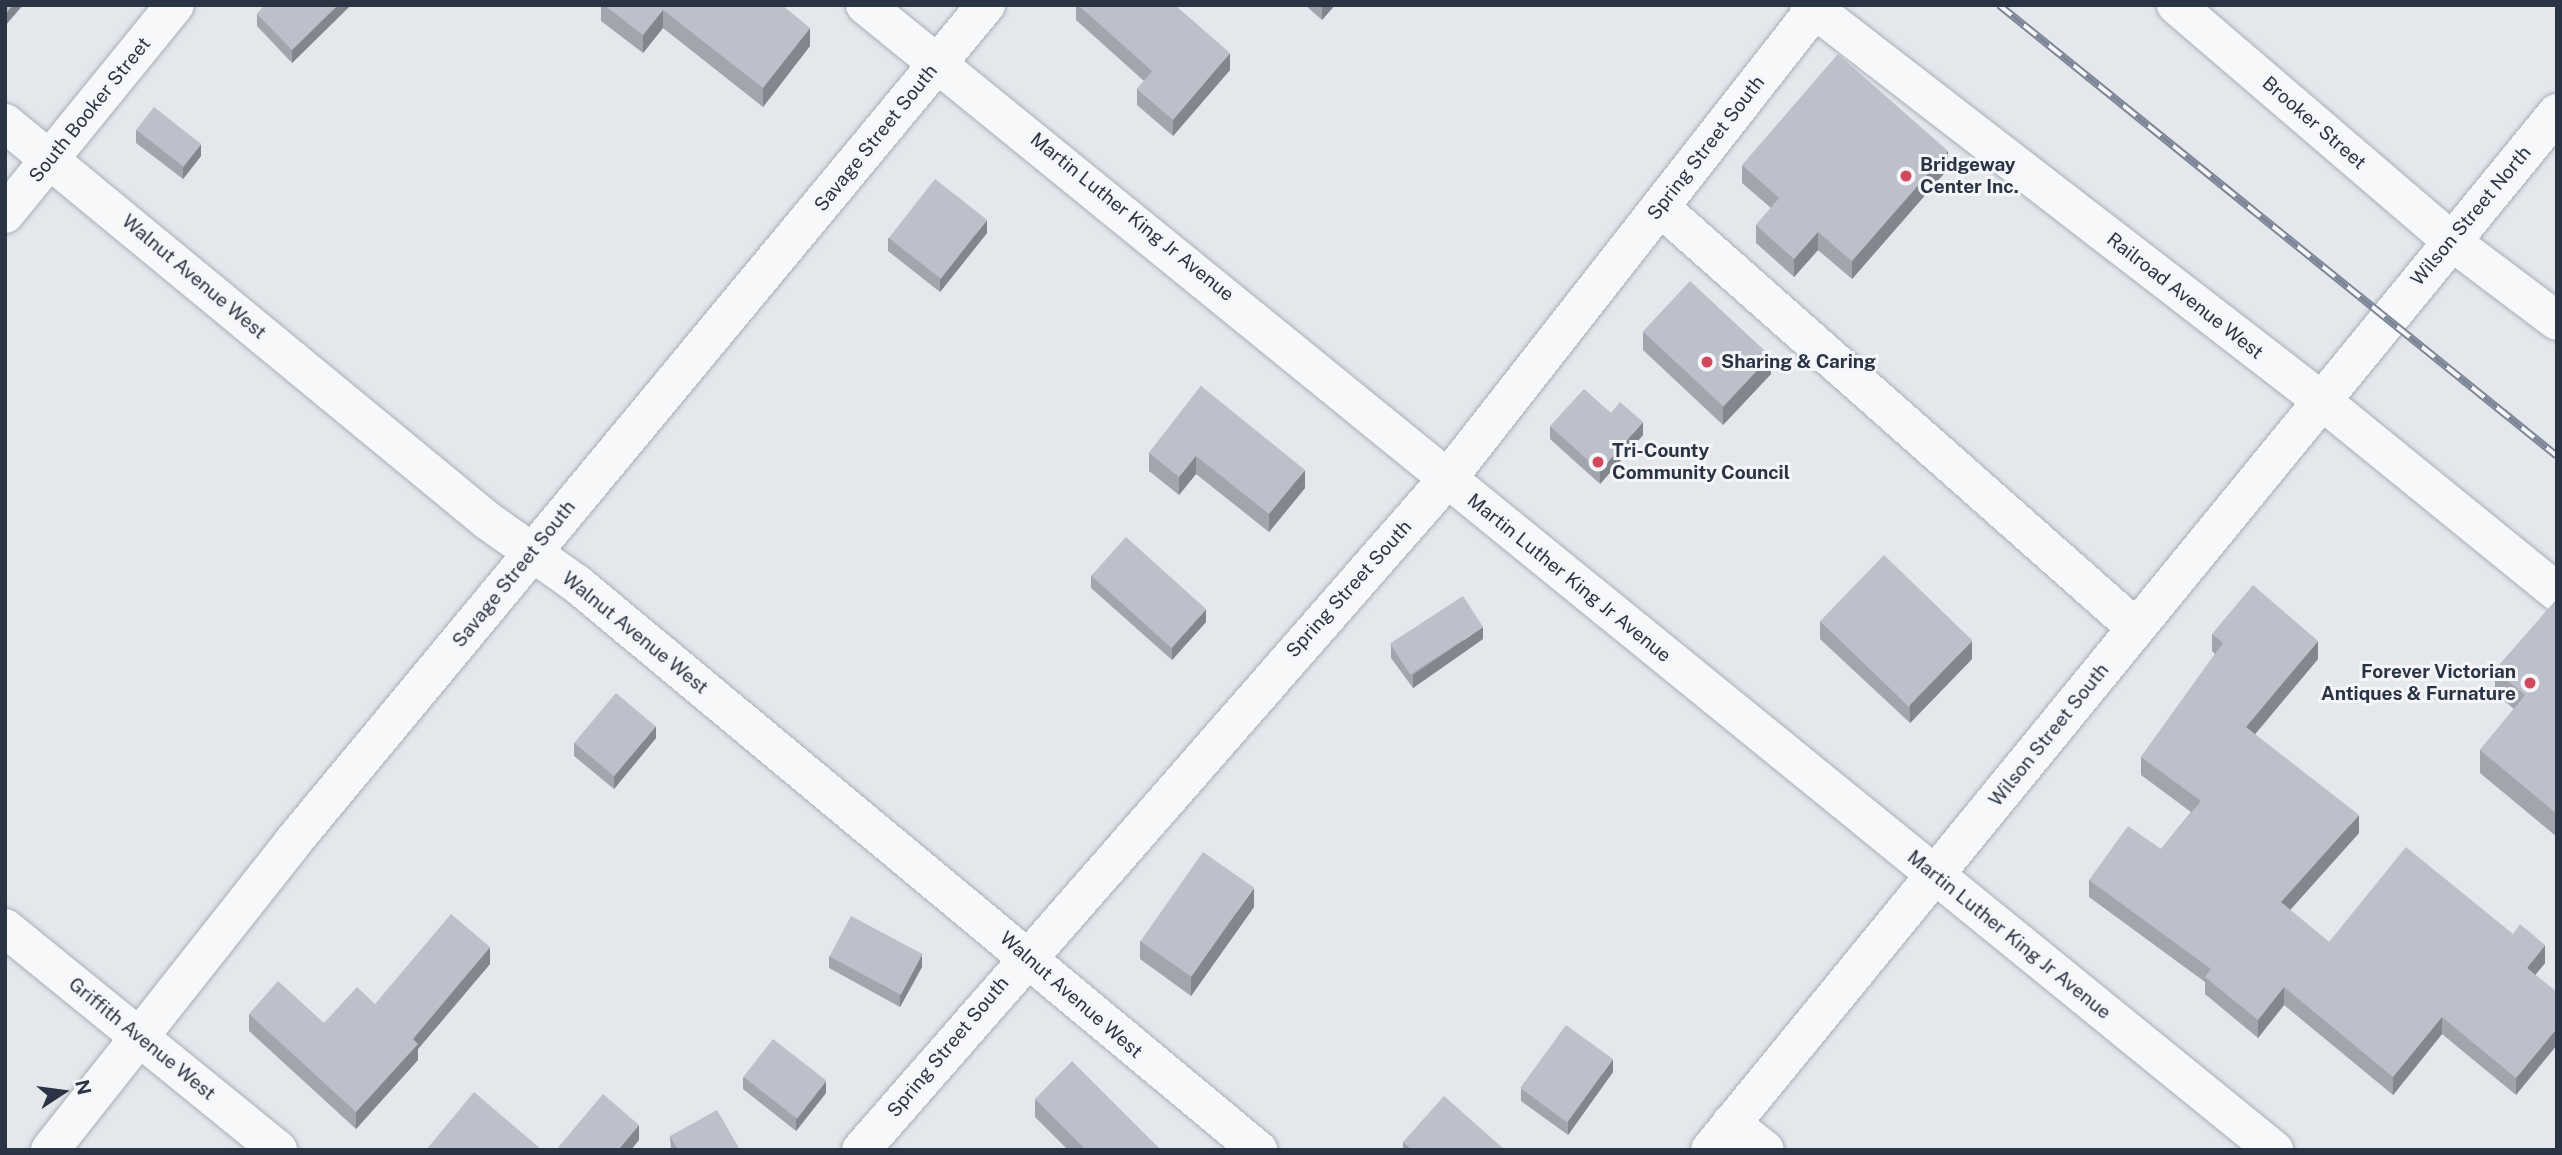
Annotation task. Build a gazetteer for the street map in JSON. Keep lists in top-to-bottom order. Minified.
{"streets":{"street":["South Booker Street","Brooker Street","Savage Street South","Spring Street South","Wilson Street North","Martin Luther King Jr Avenue","Walnut Avenue West","Railroad Avenue West","Wilson Street South","Griffith Avenue West"]},"crossings":[["South Booker Street","Walnut Avenue West"],["Brooker Street","Wilson Street North"],["Savage Street South","Martin Luther King Jr Avenue"],["Savage Street South","Walnut Avenue West"],["Savage Street South","Griffith Avenue West"],["Spring Street South","Martin Luther King Jr Avenue"],["Spring Street South","Walnut Avenue West"],["Spring Street South","Railroad Avenue West"],["Wilson Street North","Wilson Street South"],["Martin Luther King Jr Avenue","Wilson Street South"],["Railroad Avenue West","Wilson Street South"]],"places":["Bridgeway Center Inc.","Sharing & Caring","Tri-County Community Council","Forever Victorian Antiques & Furnature"],"north":"right"}
